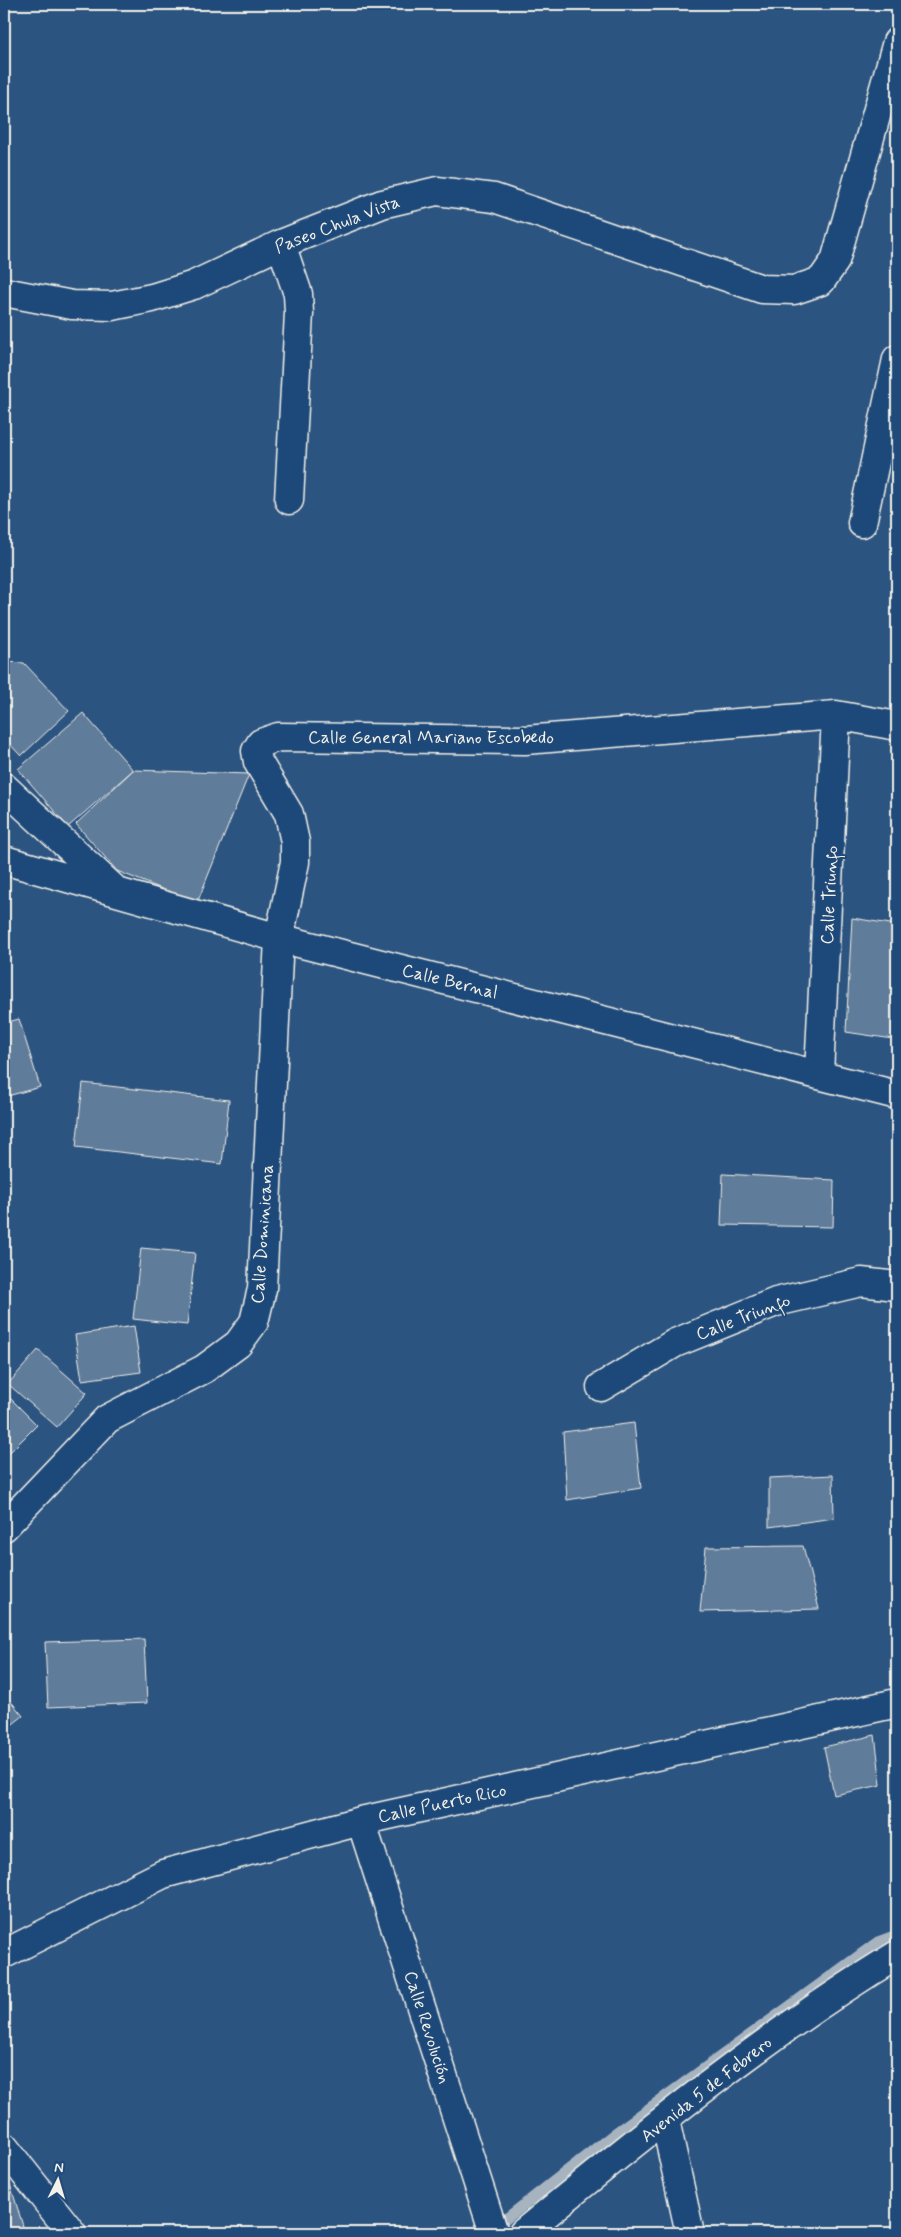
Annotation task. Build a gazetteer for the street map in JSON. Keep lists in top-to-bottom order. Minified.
{"streets":{"street":["Paseo Chula Vista","Calle General Mariano Escobedo","Calle Triunfo","Calle Bernal","Calle Dominicana","Calle Puerto Rico","Calle Revolución","Avenida 5 de Febrero"]},"crossings":[["Calle General Mariano Escobedo","Calle Triunfo"],["Calle General Mariano Escobedo","Calle Bernal"],["Calle General Mariano Escobedo","Calle Dominicana"],["Calle Triunfo","Calle Bernal"],["Calle Bernal","Calle Dominicana"],["Calle Puerto Rico","Calle Revolución"]],"north":"top"}
